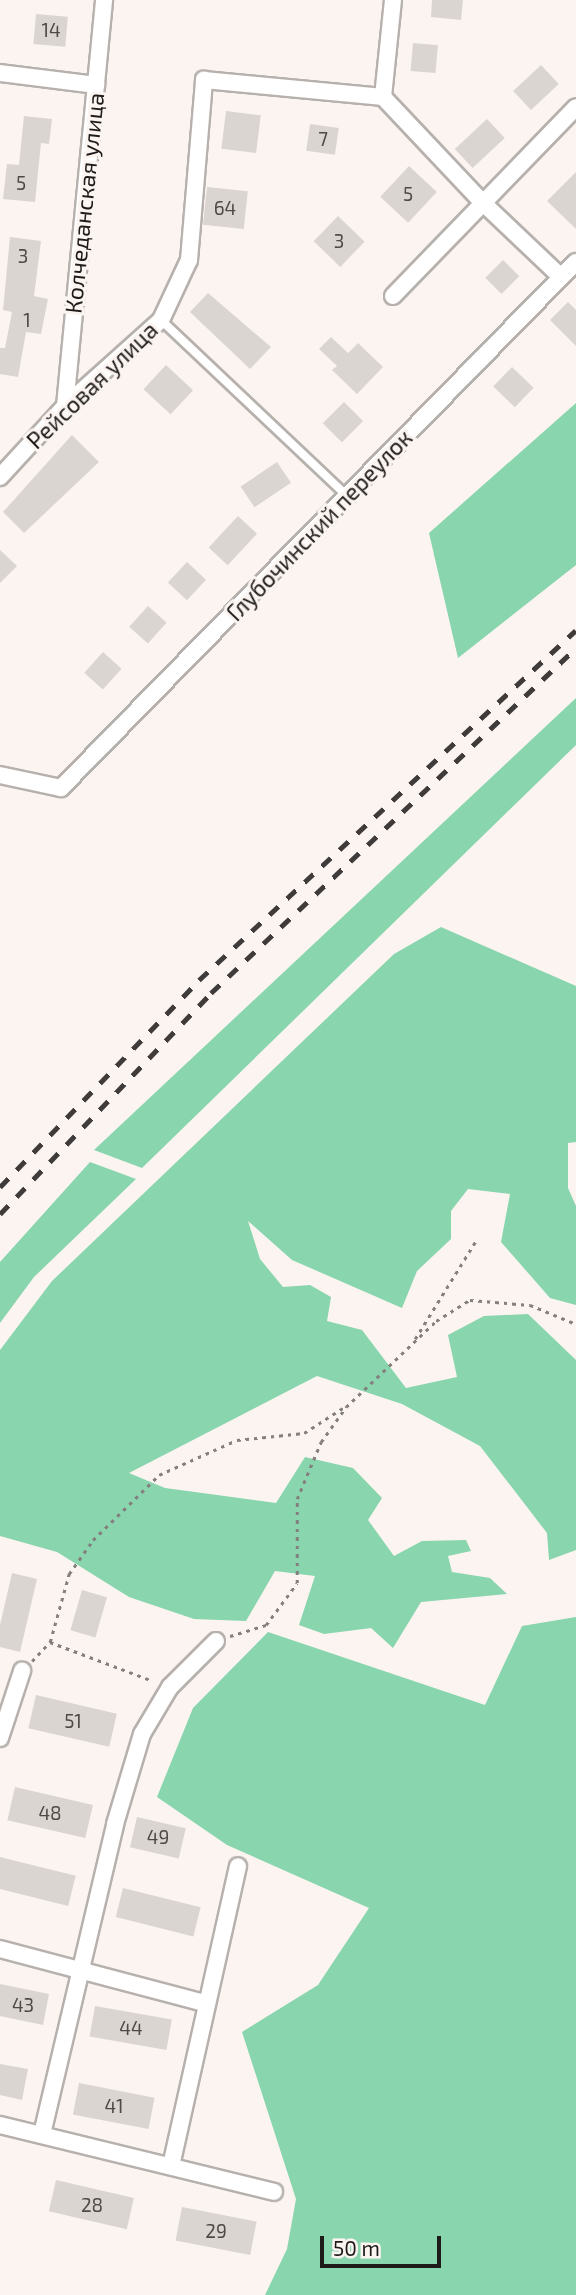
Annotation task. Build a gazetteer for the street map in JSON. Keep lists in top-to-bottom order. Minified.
{"streets":{"street":["Колчеданская улица","Рейсовая улица","Глубочинский переулок"]},"crossings":[["Колчеданская улица","Рейсовая улица"]],"house_numbers":["14","7","5","5","64","3","3","1","51","48","49","43","44","41","28","29"],"scale_bar":"50 m"}
